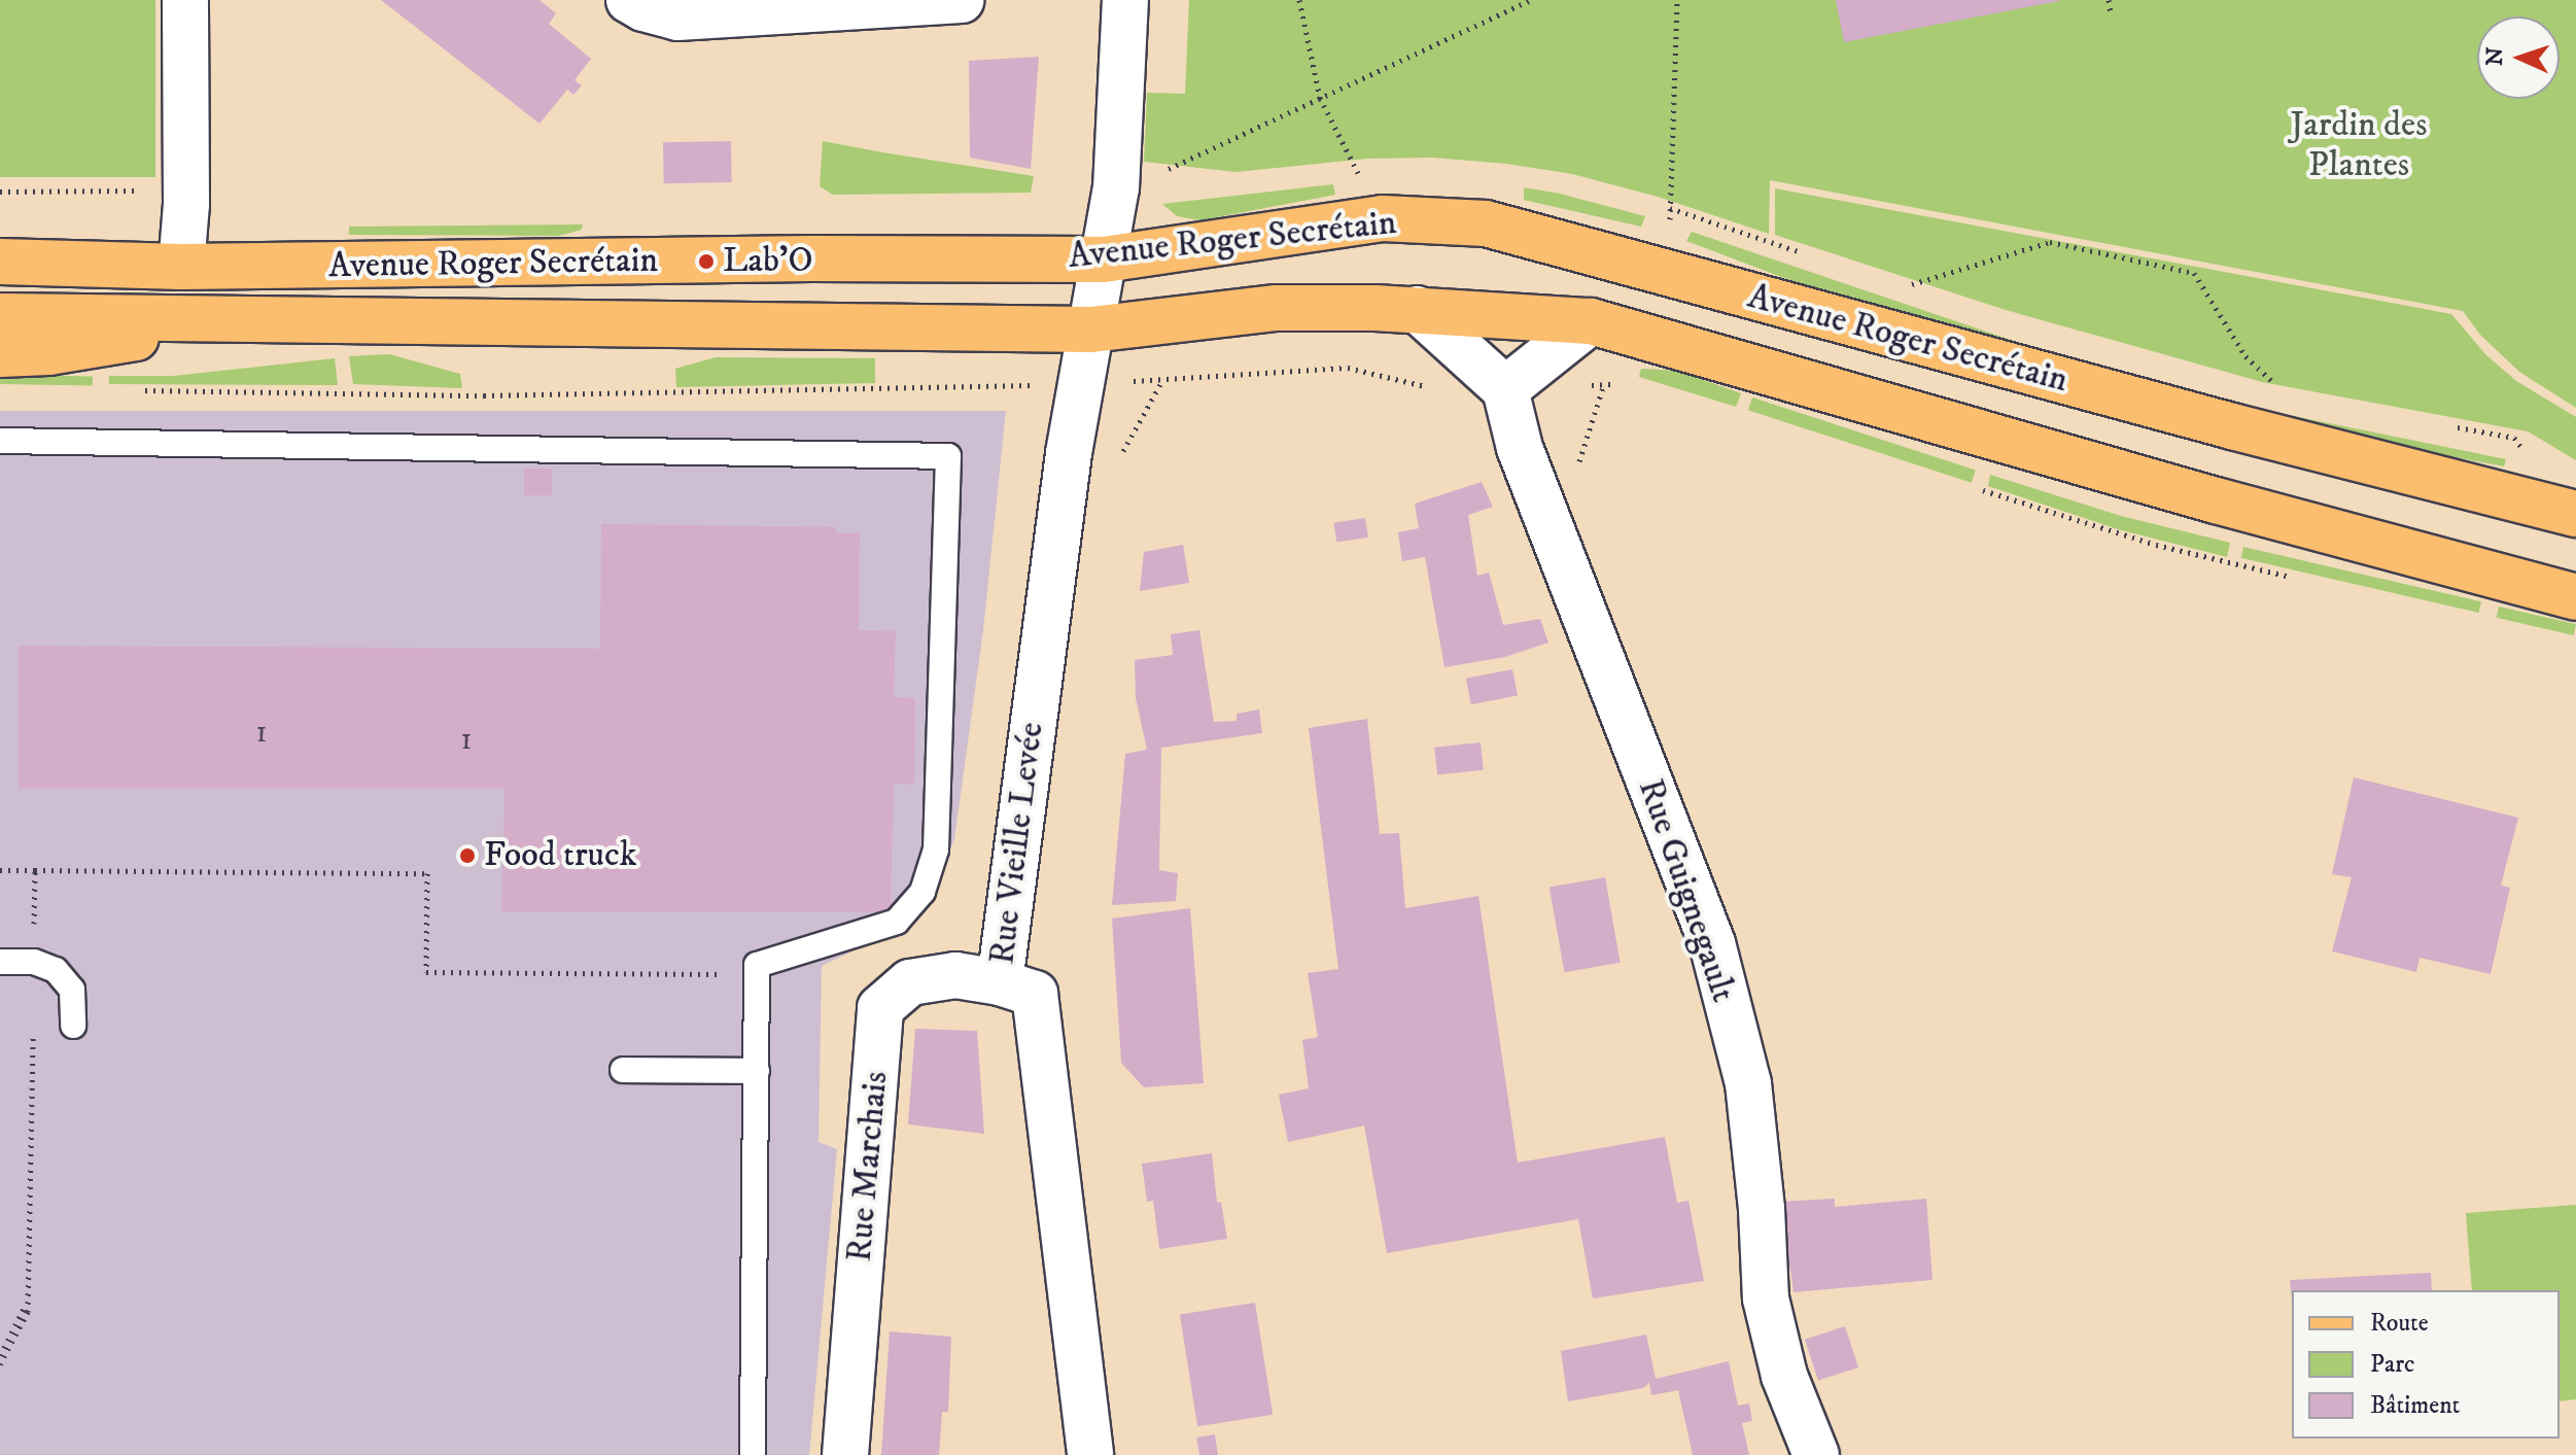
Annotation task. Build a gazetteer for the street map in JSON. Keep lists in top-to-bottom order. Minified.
{"streets":{"main road":["Avenue Roger Secrétain"],"street":["Rue Vieille Levée","Rue Guignegault","Rue Marchais"]},"crossings":[["Avenue Roger Secrétain","Rue Vieille Levée"],["Rue Vieille Levée","Rue Marchais"]],"parks":["Jardin des Plantes"],"places":["Lab'O","Food truck"],"house_numbers":["1","1"],"legend":["Route","Parc","Bâtiment"],"north":"left"}
